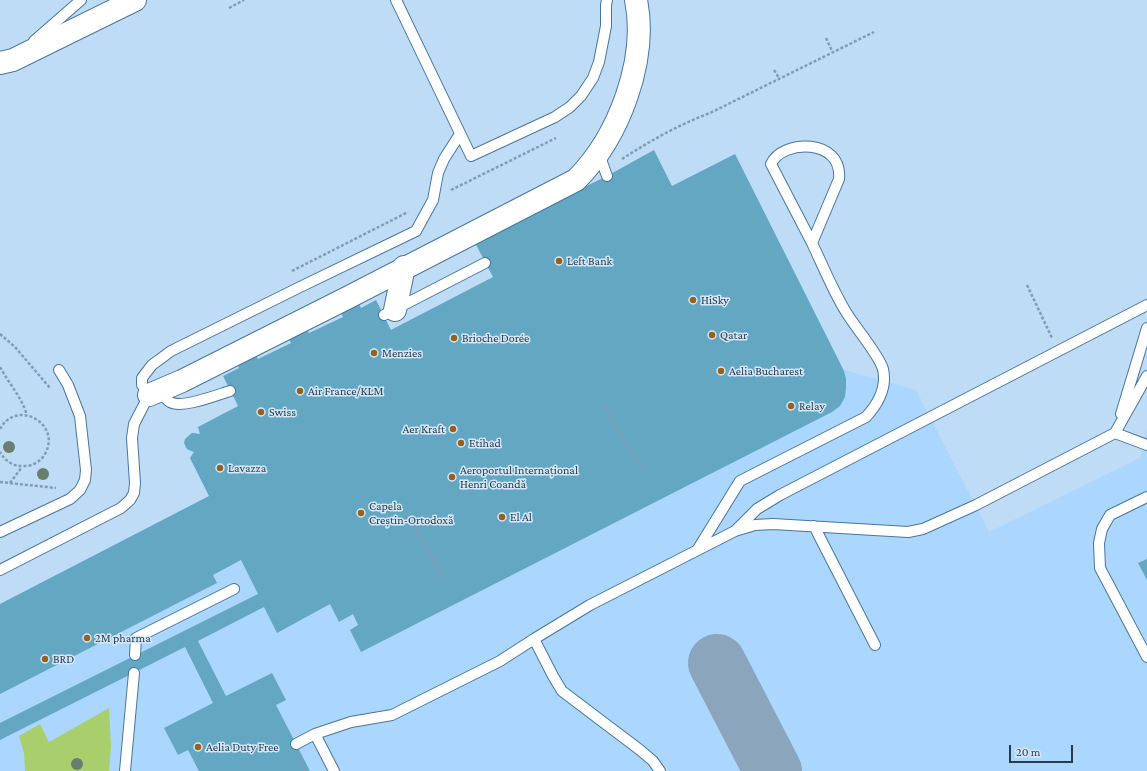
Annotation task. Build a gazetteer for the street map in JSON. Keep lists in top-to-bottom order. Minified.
{"places":["Left Bank","HiSky","Qatar","Brioche Dorée","Menzies","Aelia Bucharest","Air France/KLM","Relay","Swiss","Aer Kraft","Etihad","Lavazza","Aeroportul Internațional Henri Coandă","Capela Creștin-Ortodoxă","El Al","2M pharma","BRD","Aelia Duty Free"],"scale_bar":"20 m"}
